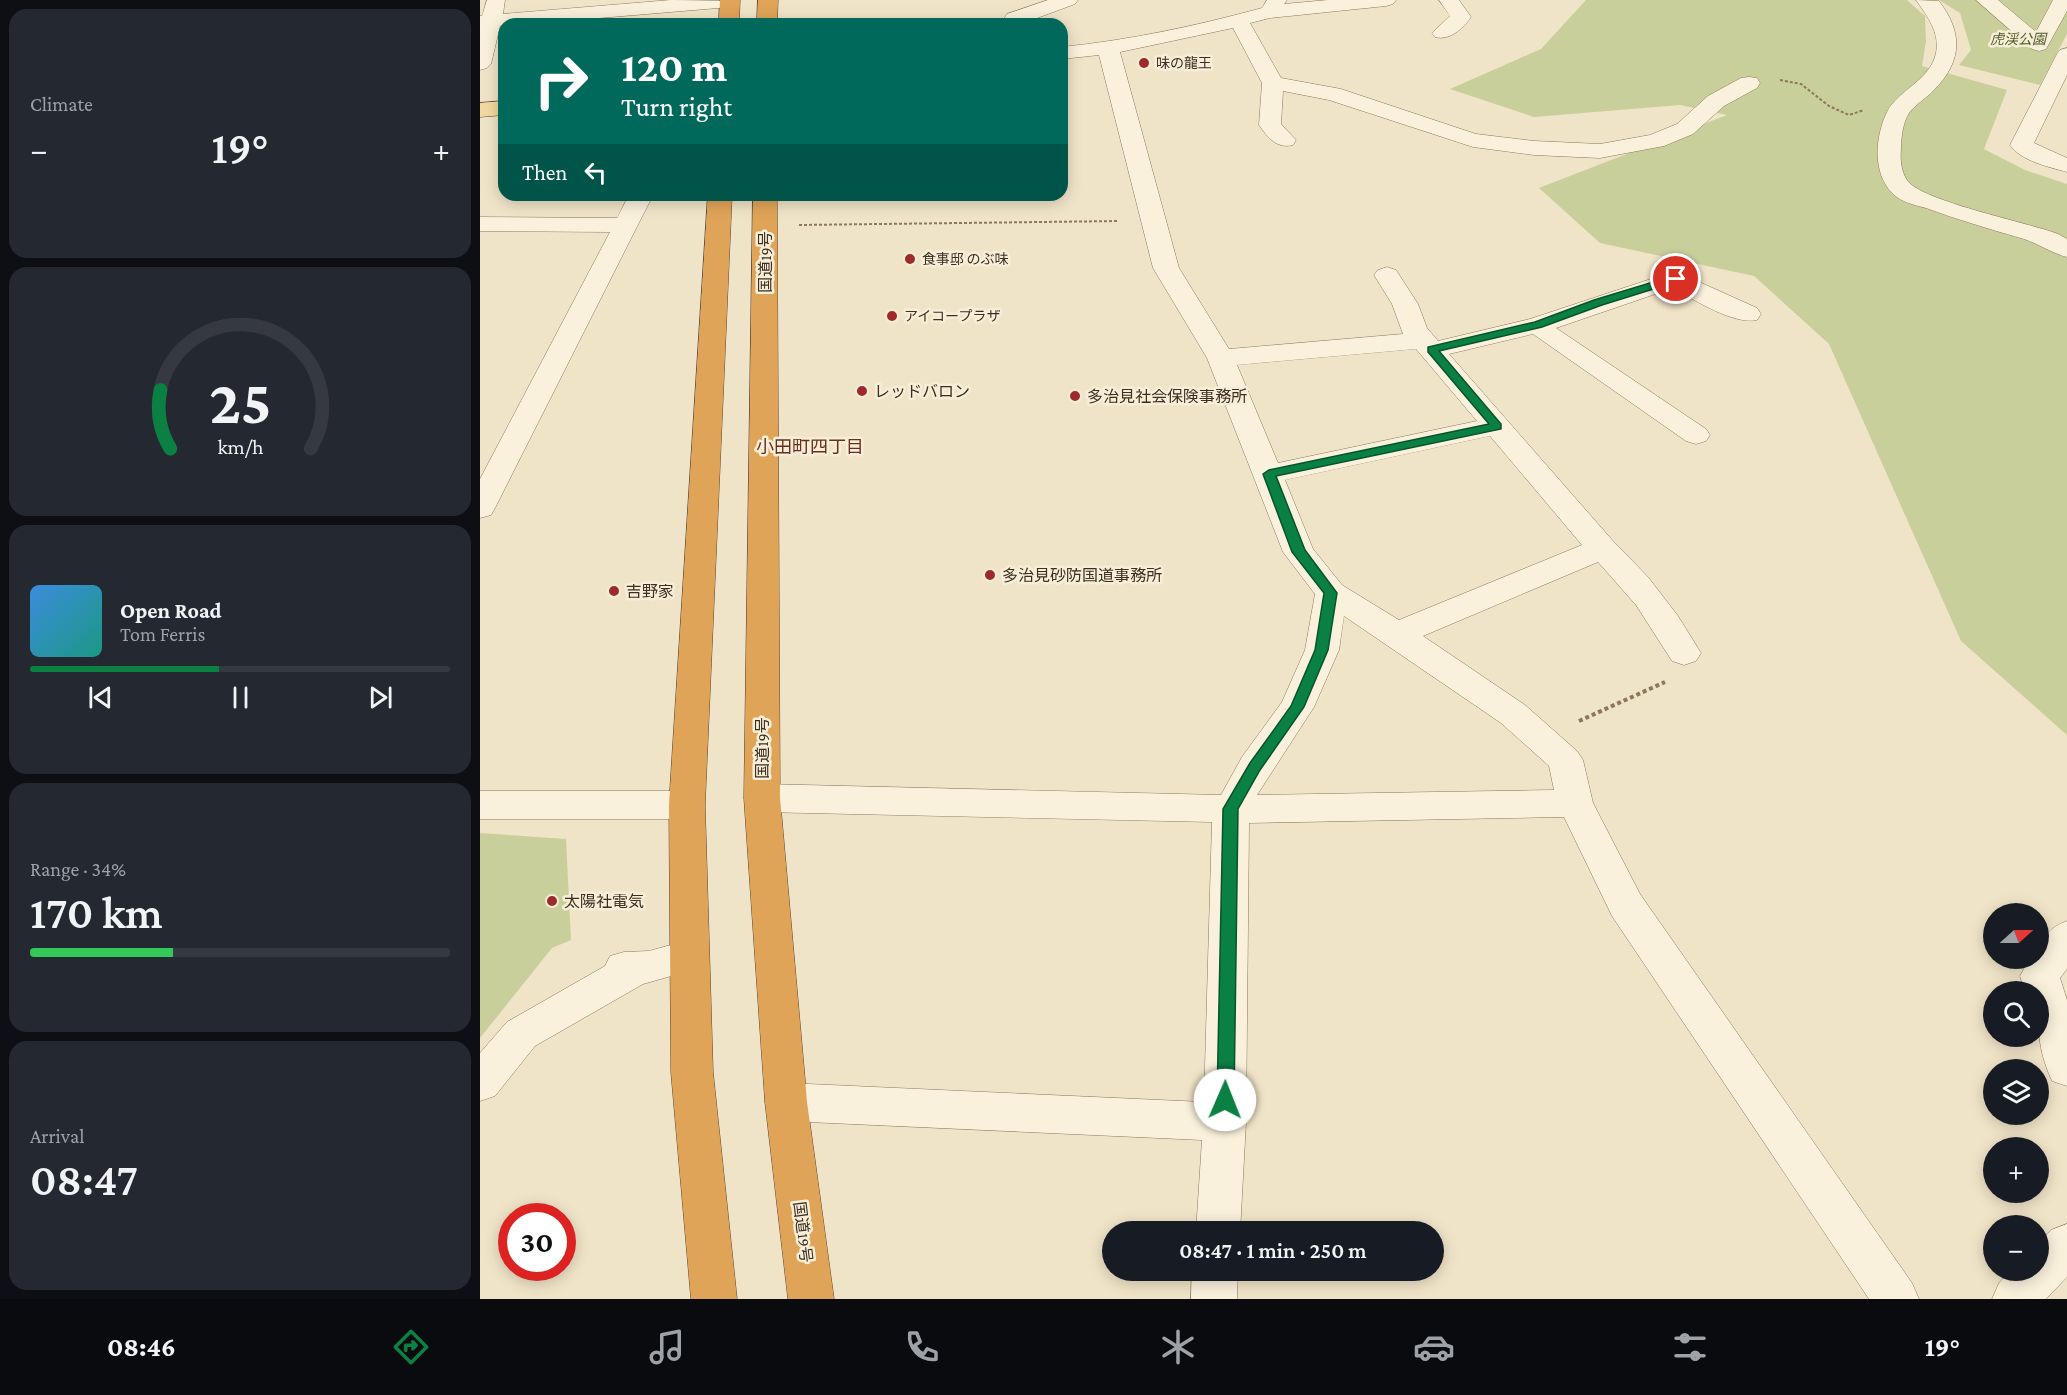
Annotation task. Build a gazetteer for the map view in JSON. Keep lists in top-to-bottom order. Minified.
{"streets":{"highway":["国道19号"]},"districts":["小田町四丁目"],"parks":["虎渓公園"],"places":["味の龍王","食事邸 のぶ味","アイコープラザ","レッドバロン","多治見社会保険事務所","多治見砂防国道事務所","吉野家","太陽社電気"],"north":"right","page":{"tile":["Climate",["Range · 34%","170 km"],["Arrival","08:47"]],"turn":["120 m","Turn right"],"heat":["−","19°","+"],"then":"Then","song":["Open Road","Tom Ferris"],"map_buttons":["+","−"],"limit":"30","trip":"08:47 · 1 min · 250 m","tabs":["08:46","19°"],"gauge":["25","km/h"]}}
